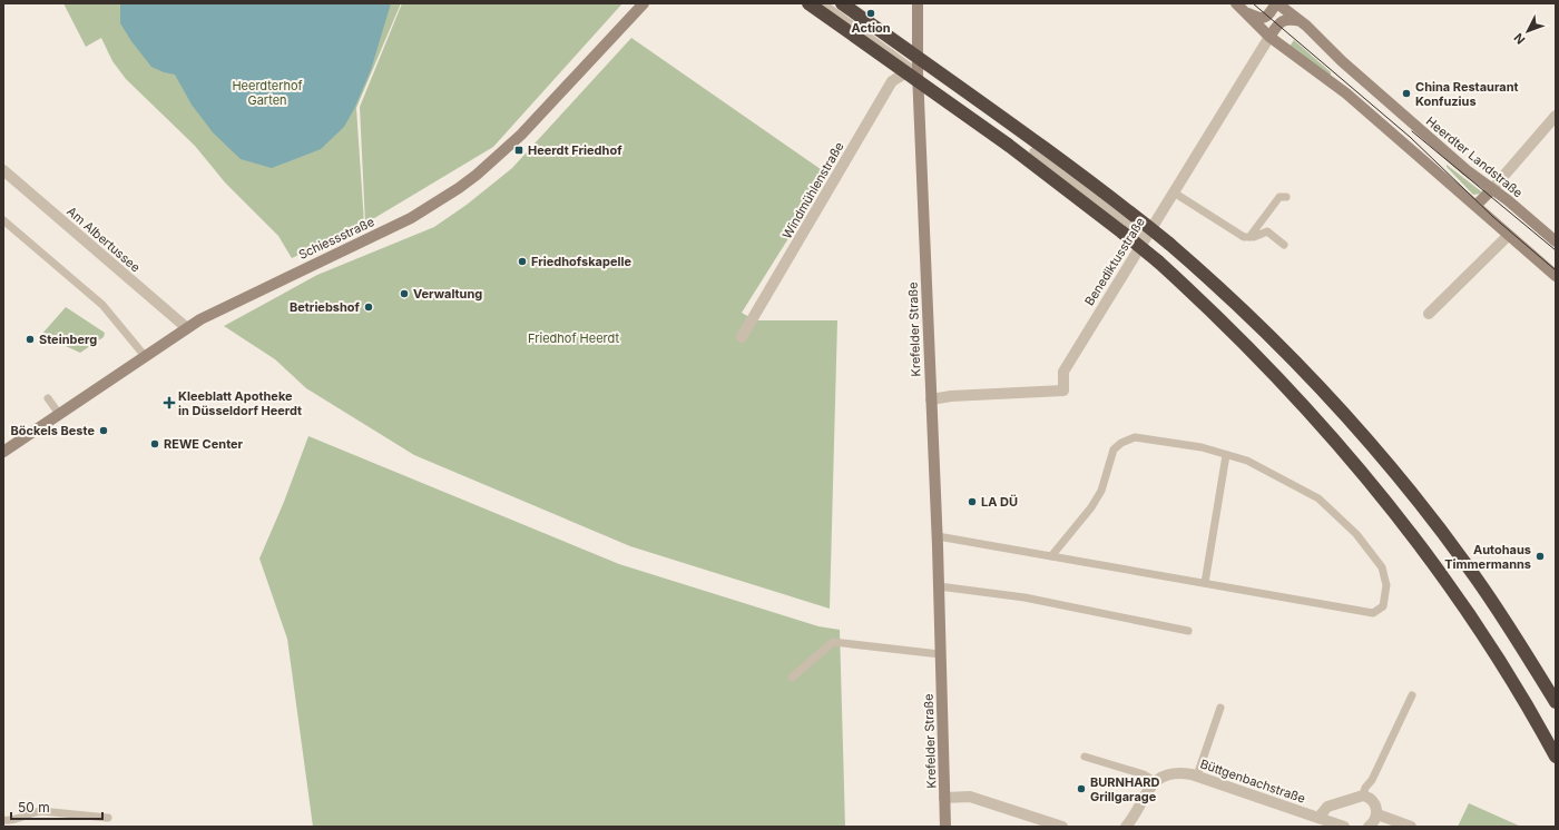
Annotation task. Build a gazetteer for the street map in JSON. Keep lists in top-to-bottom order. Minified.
{"streets":{"main road":["Heerdter Landstraße","Schiessstraße","Krefelder Straße"],"street":["Windmühlenstraße","Am Albertussee","Benediktusstraße","Büttgenbachstraße"]},"crossings":[["Windmühlenstraße","Krefelder Straße"],["Schiessstraße","Am Albertussee"],["Benediktusstraße","Krefelder Straße"]],"parks":["Heerdterhof Garten","Friedhof Heerdt"],"places":{"other":["Action","China Restaurant Konfuzius","Friedhofskapelle","Verwaltung","Betriebshof","Steinberg","Böckels Beste","REWE Center","LA DÜ","Autohaus Timmermanns","BURNHARD Grillgarage"],"transit":["Heerdt Friedhof"],"health":["Kleeblatt Apotheke in Düsseldorf Heerdt"]},"scale_bar":"50 m","north":"bottom left"}
